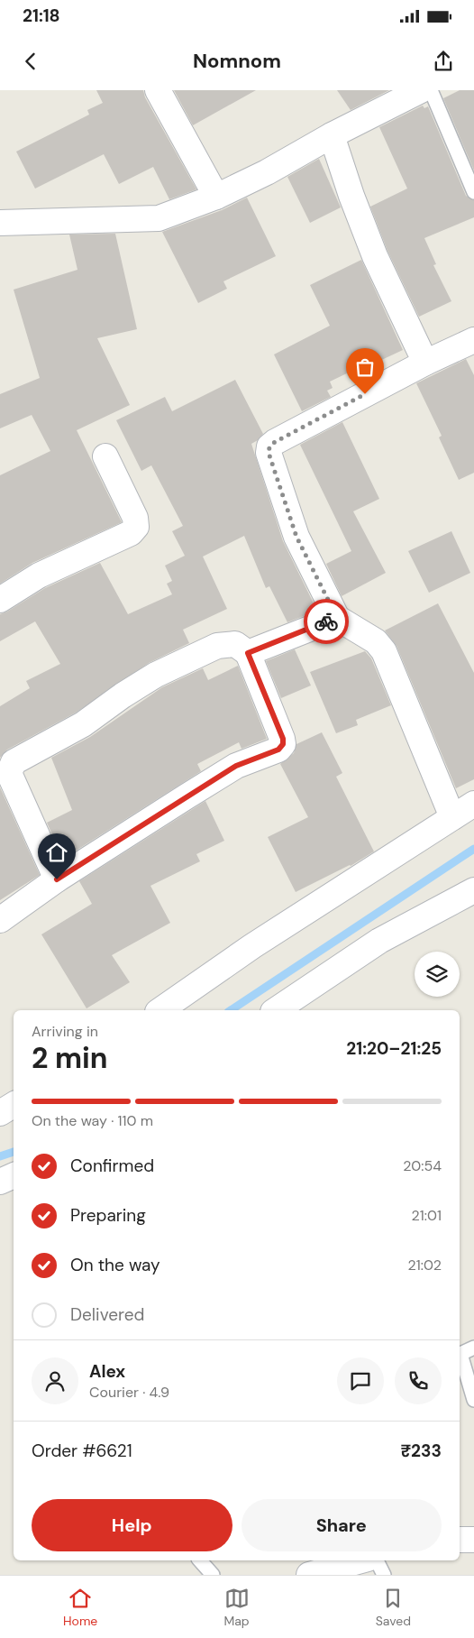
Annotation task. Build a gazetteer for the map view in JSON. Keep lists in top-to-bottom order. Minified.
{"page":{"status":"21:18","header":"Nomnom","heading":["2 min","Arriving in","21:20–21:25"],"panel":["Alex","Courier · 4.9","Order #6621","₹233"],"bar":"On the way · 110 m","list":[["Confirmed","20:54"],["Preparing","21:01"],["On the way","21:02"],"Delivered"],"buttons":["Help","Share"],"tabs":["Home","Map","Saved"]}}
